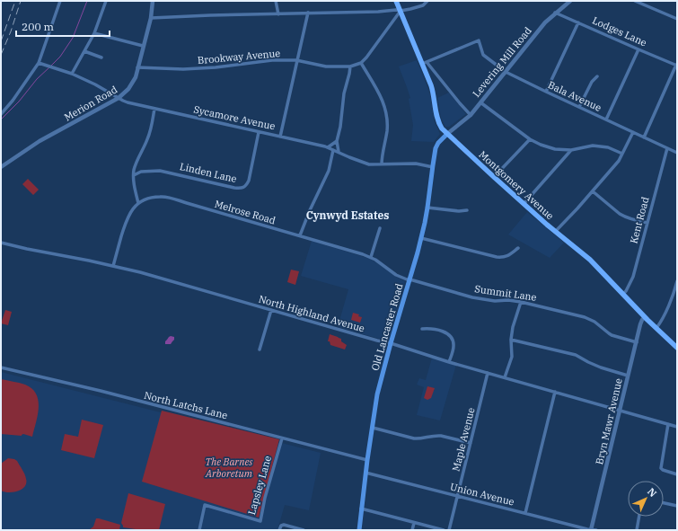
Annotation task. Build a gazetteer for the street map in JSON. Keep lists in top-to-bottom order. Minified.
{"streets":{"main road":["Montgomery Avenue","Old Lancaster Road"],"street":["Lodges Lane","Brookway Avenue","Levering Mill Road","Bala Avenue","Merion Road","Sycamore Avenue","Linden Lane","Melrose Road","Kent Road","Summit Lane","North Highland Avenue","North Latchs Lane","Bryn Mawr Avenue","Maple Avenue","Lapsley Lane","Union Avenue"]},"crossings":[["Lodges Lane","Levering Mill Road"],["Brookway Avenue","Merion Road"],["Brookway Avenue","Montgomery Avenue"],["Levering Mill Road","Bala Avenue"],["Levering Mill Road","Montgomery Avenue"],["Levering Mill Road","Old Lancaster Road"],["Bala Avenue","Montgomery Avenue"],["Bala Avenue","Kent Road"],["Merion Road","Sycamore Avenue"],["Sycamore Avenue","Linden Lane"],["Sycamore Avenue","Old Lancaster Road"],["Montgomery Avenue","Kent Road"],["Montgomery Avenue","Old Lancaster Road"],["Montgomery Avenue","Bryn Mawr Avenue"],["Melrose Road","Summit Lane"],["Melrose Road","Old Lancaster Road"],["Summit Lane","Old Lancaster Road"],["Summit Lane","Bryn Mawr Avenue"],["North Highland Avenue","Old Lancaster Road"],["North Highland Avenue","Bryn Mawr Avenue"],["North Highland Avenue","Maple Avenue"],["Old Lancaster Road","North Latchs Lane"],["Old Lancaster Road","Union Avenue"],["North Latchs Lane","Lapsley Lane"],["Bryn Mawr Avenue","Union Avenue"],["Maple Avenue","Union Avenue"]],"districts":["Cynwyd Estates"],"parks":["The Barnes Arboretum"],"scale_bar":"200 m","north":"top right"}
